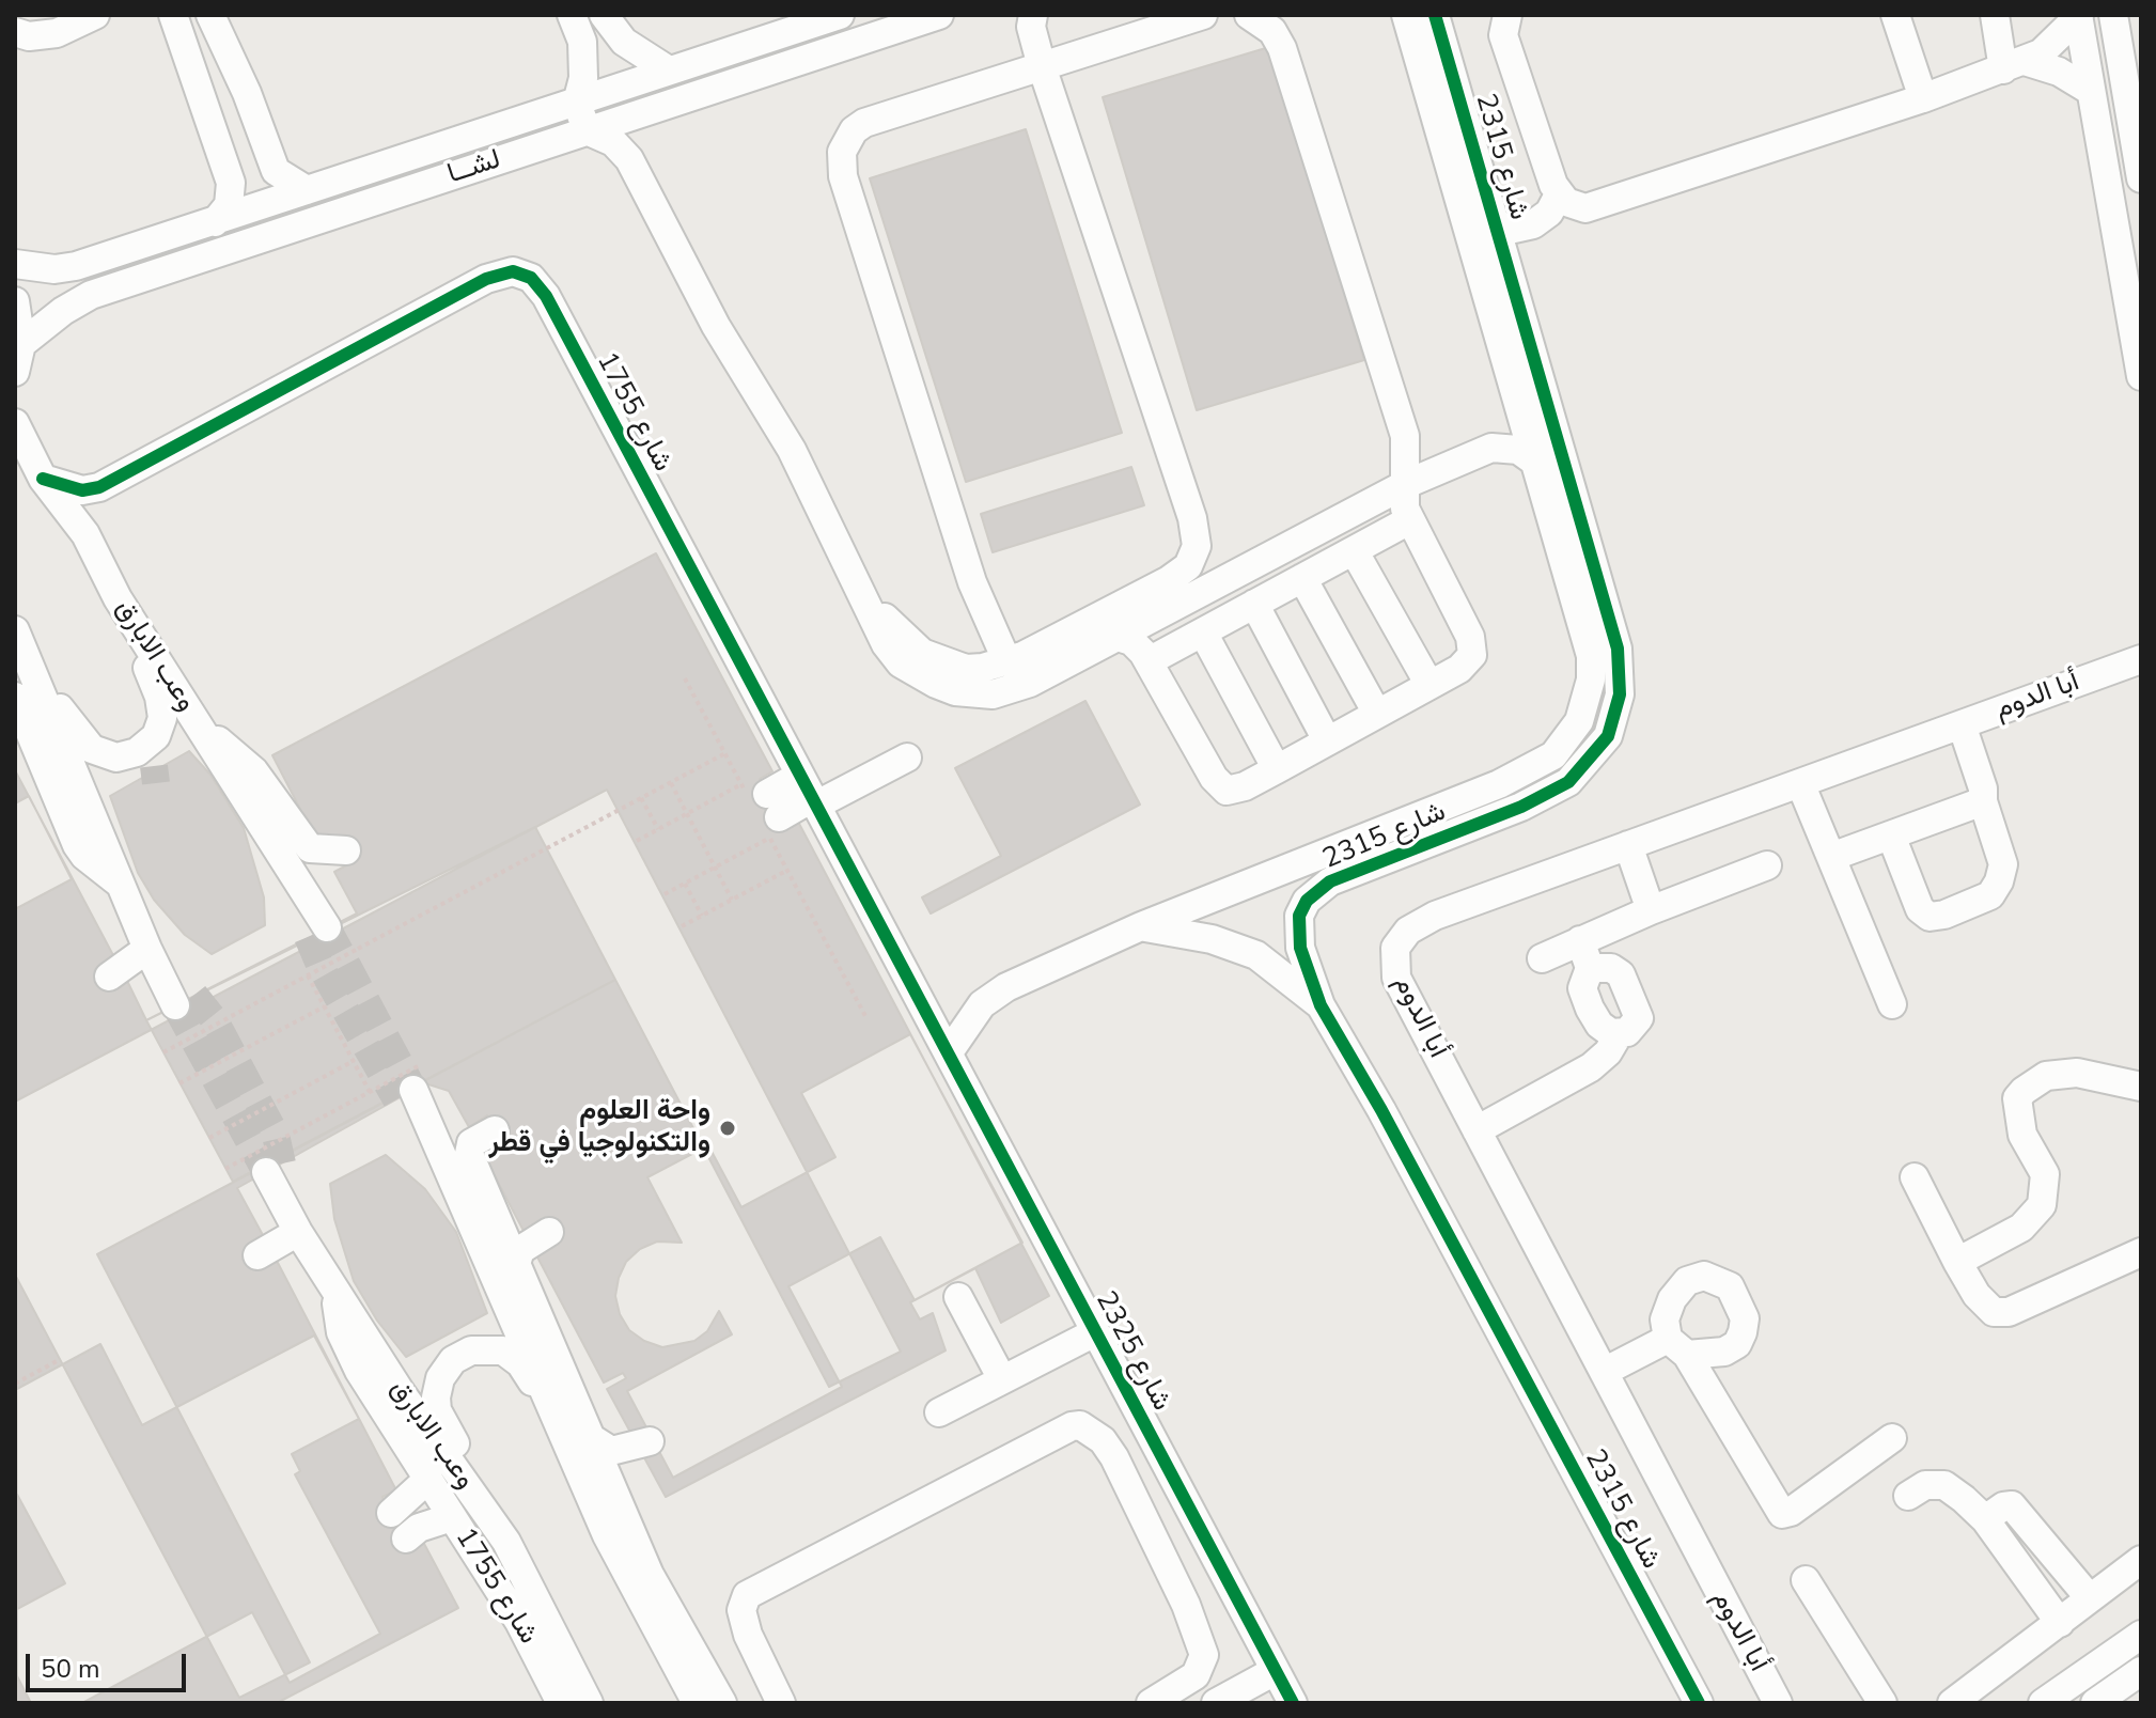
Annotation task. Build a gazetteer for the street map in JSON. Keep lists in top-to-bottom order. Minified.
{"streets":{"street":["شارع 2315","لشــا","شارع 1755","وعب الابارق","أبا الدوم","شارع 2325"]},"crossings":[["شارع 2315","شارع 1755"],["شارع 2315","شارع 2325"],["شارع 1755","وعب الابارق"],["شارع 1755","شارع 2325"]],"places":["واحة العلوم والتكنولوجيا في قطر"],"scale_bar":"50 m"}
